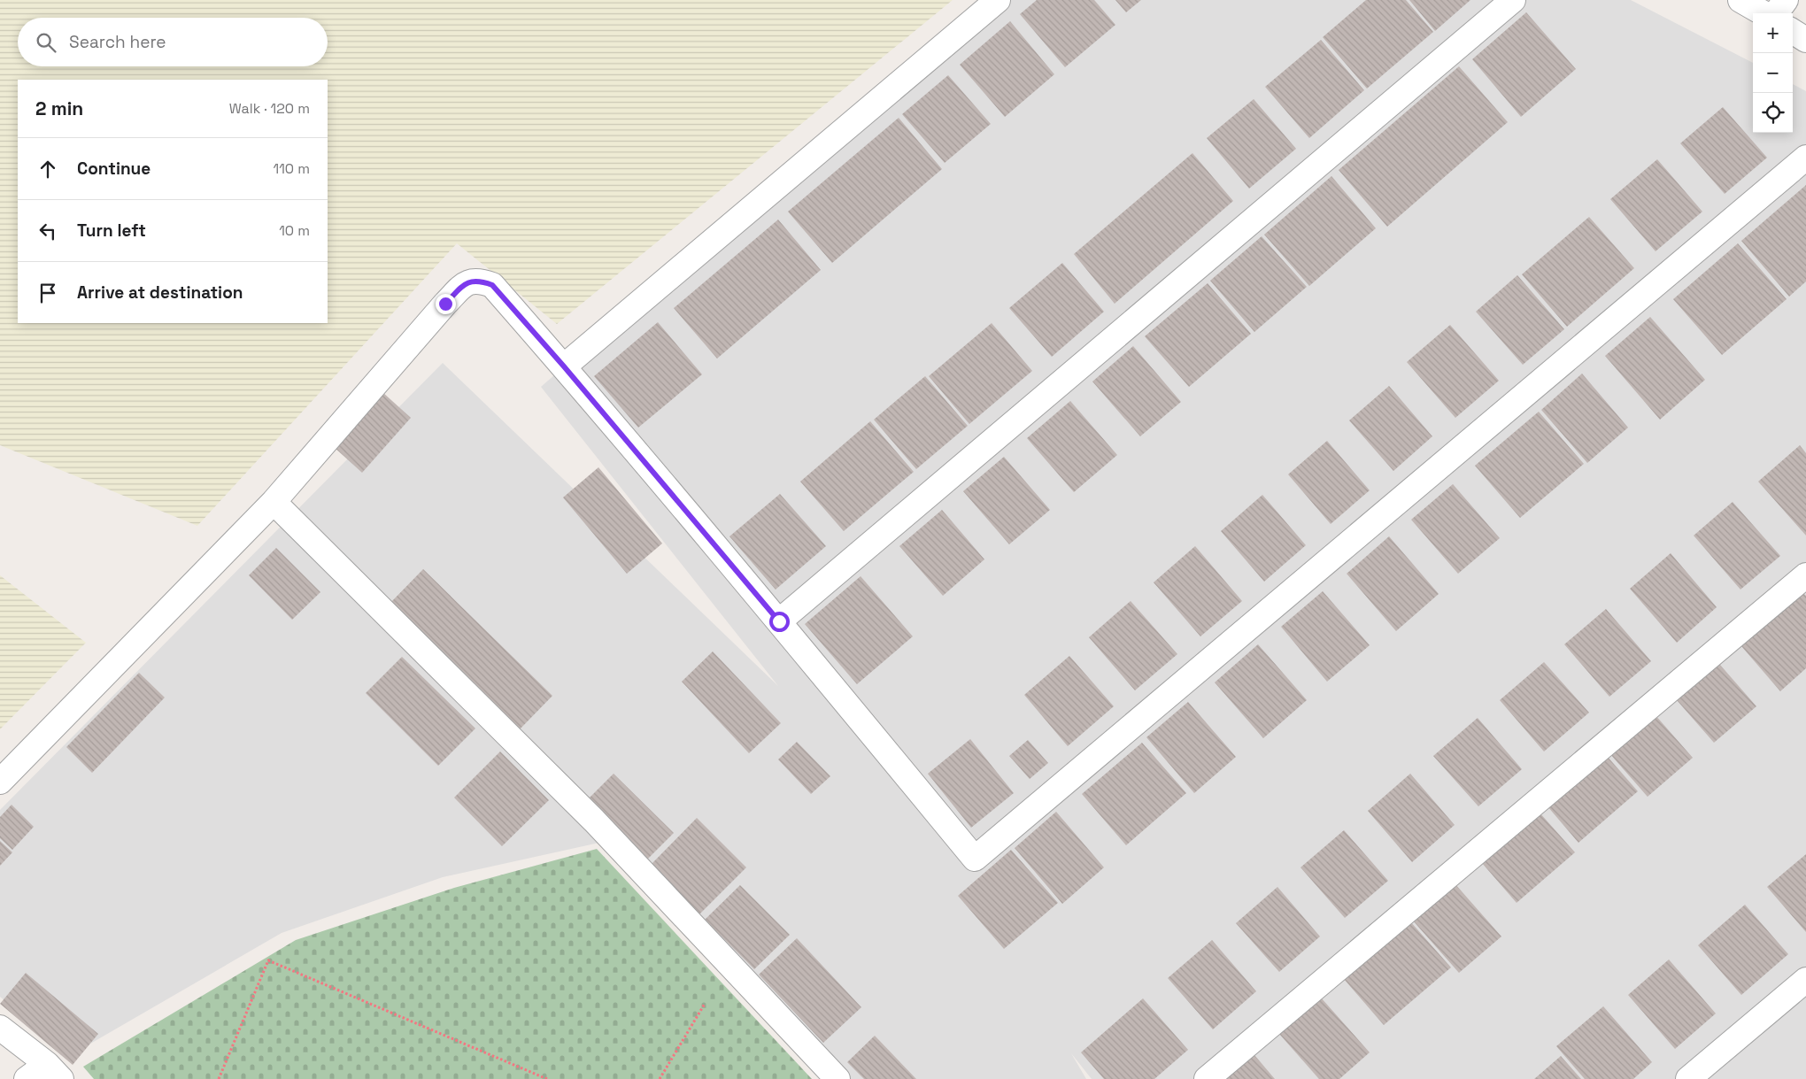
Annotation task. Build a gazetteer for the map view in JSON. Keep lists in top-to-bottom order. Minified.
{"page":{"map_buttons":["+","−"],"search":"Search here","heading":["2 min","Walk · 120 m"],"list":[["Continue","110 m"],["Turn left","10 m"],"Arrive at destination"]}}
